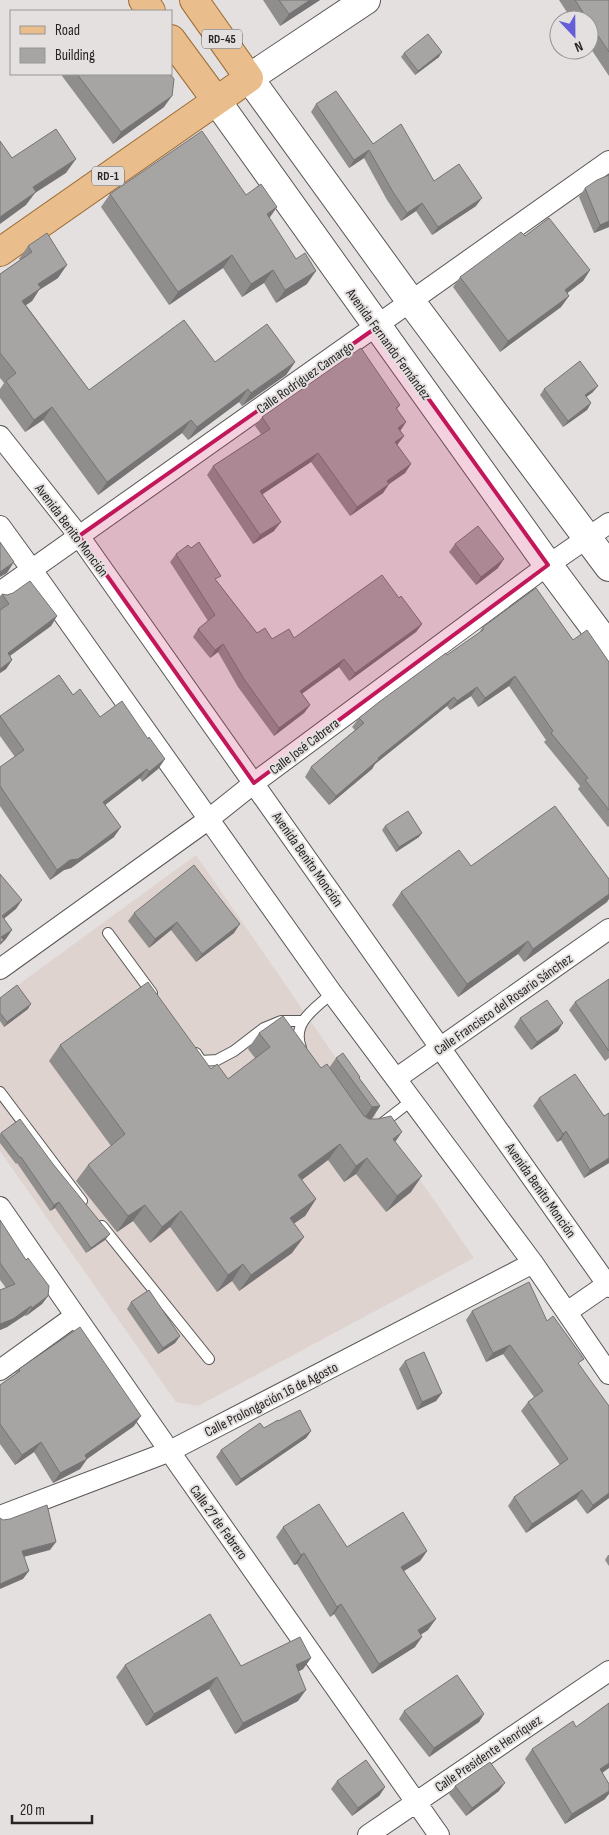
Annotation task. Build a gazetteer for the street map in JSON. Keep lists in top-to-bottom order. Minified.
{"streets":{"main road":["RD-45","RD-1","Avenida Fernando Fernández"],"street":["Calle Rodríguez Camargo","Avenida Benito Monción","Calle José Cabrera","Calle Francisco del Rosario Sánchez","Calle Prolongación 16 de Agosto","Calle 27 de Febrero","Calle Presidente Henríquez"]},"crossings":[["RD-45","RD-1"],["RD-45","Calle Rodríguez Camargo"],["RD-45","Calle José Cabrera"],["RD-1","Avenida Fernando Fernández"],["Avenida Fernando Fernández","Calle Rodríguez Camargo"],["Avenida Fernando Fernández","Calle José Cabrera"],["Calle Rodríguez Camargo","Avenida Benito Monción"],["Avenida Benito Monción","Calle José Cabrera"],["Avenida Benito Monción","Calle Francisco del Rosario Sánchez"],["Calle Prolongación 16 de Agosto","Calle 27 de Febrero"],["Calle 27 de Febrero","Calle Presidente Henríquez"]],"legend":["Road","Building"],"scale_bar":"20 m","north":"bottom"}
